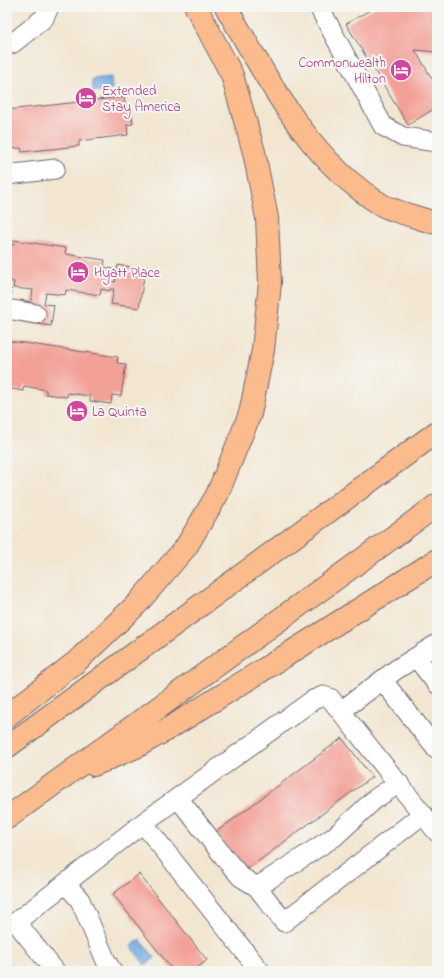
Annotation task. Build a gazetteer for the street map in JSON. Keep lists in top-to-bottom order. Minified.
{"places":{"hotel":["Commonwealth Hilton","Extended Stay America","Hyatt Place","La Quinta"]}}
